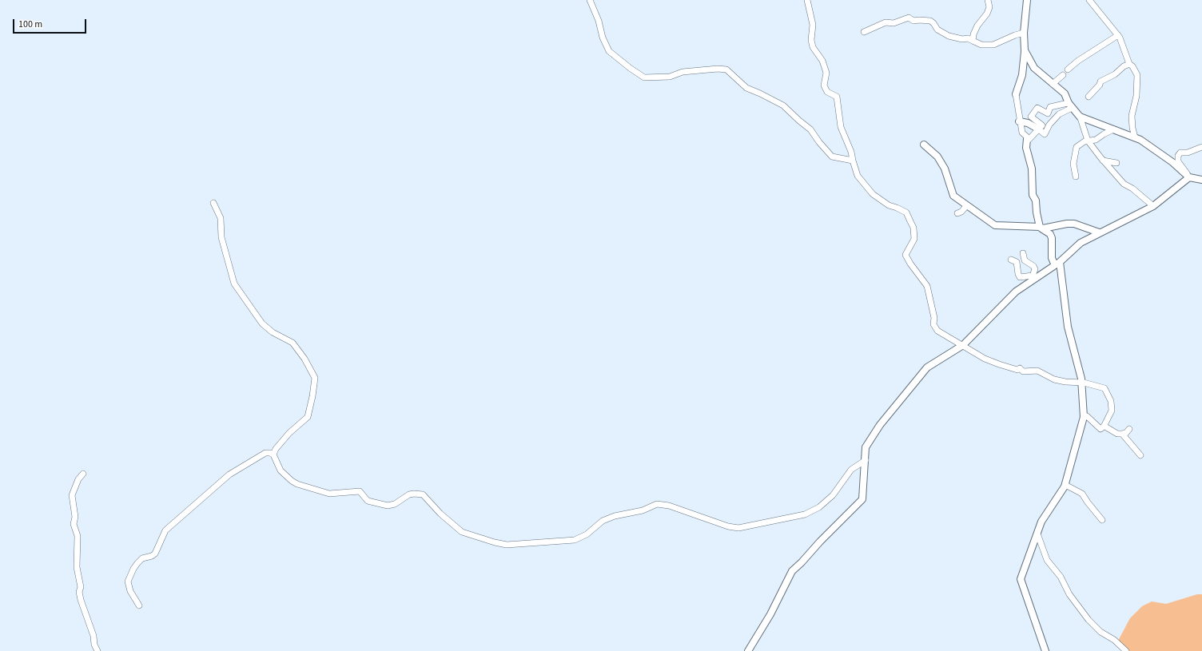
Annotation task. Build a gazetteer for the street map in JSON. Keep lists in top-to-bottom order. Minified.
{"scale_bar":"100 m"}
